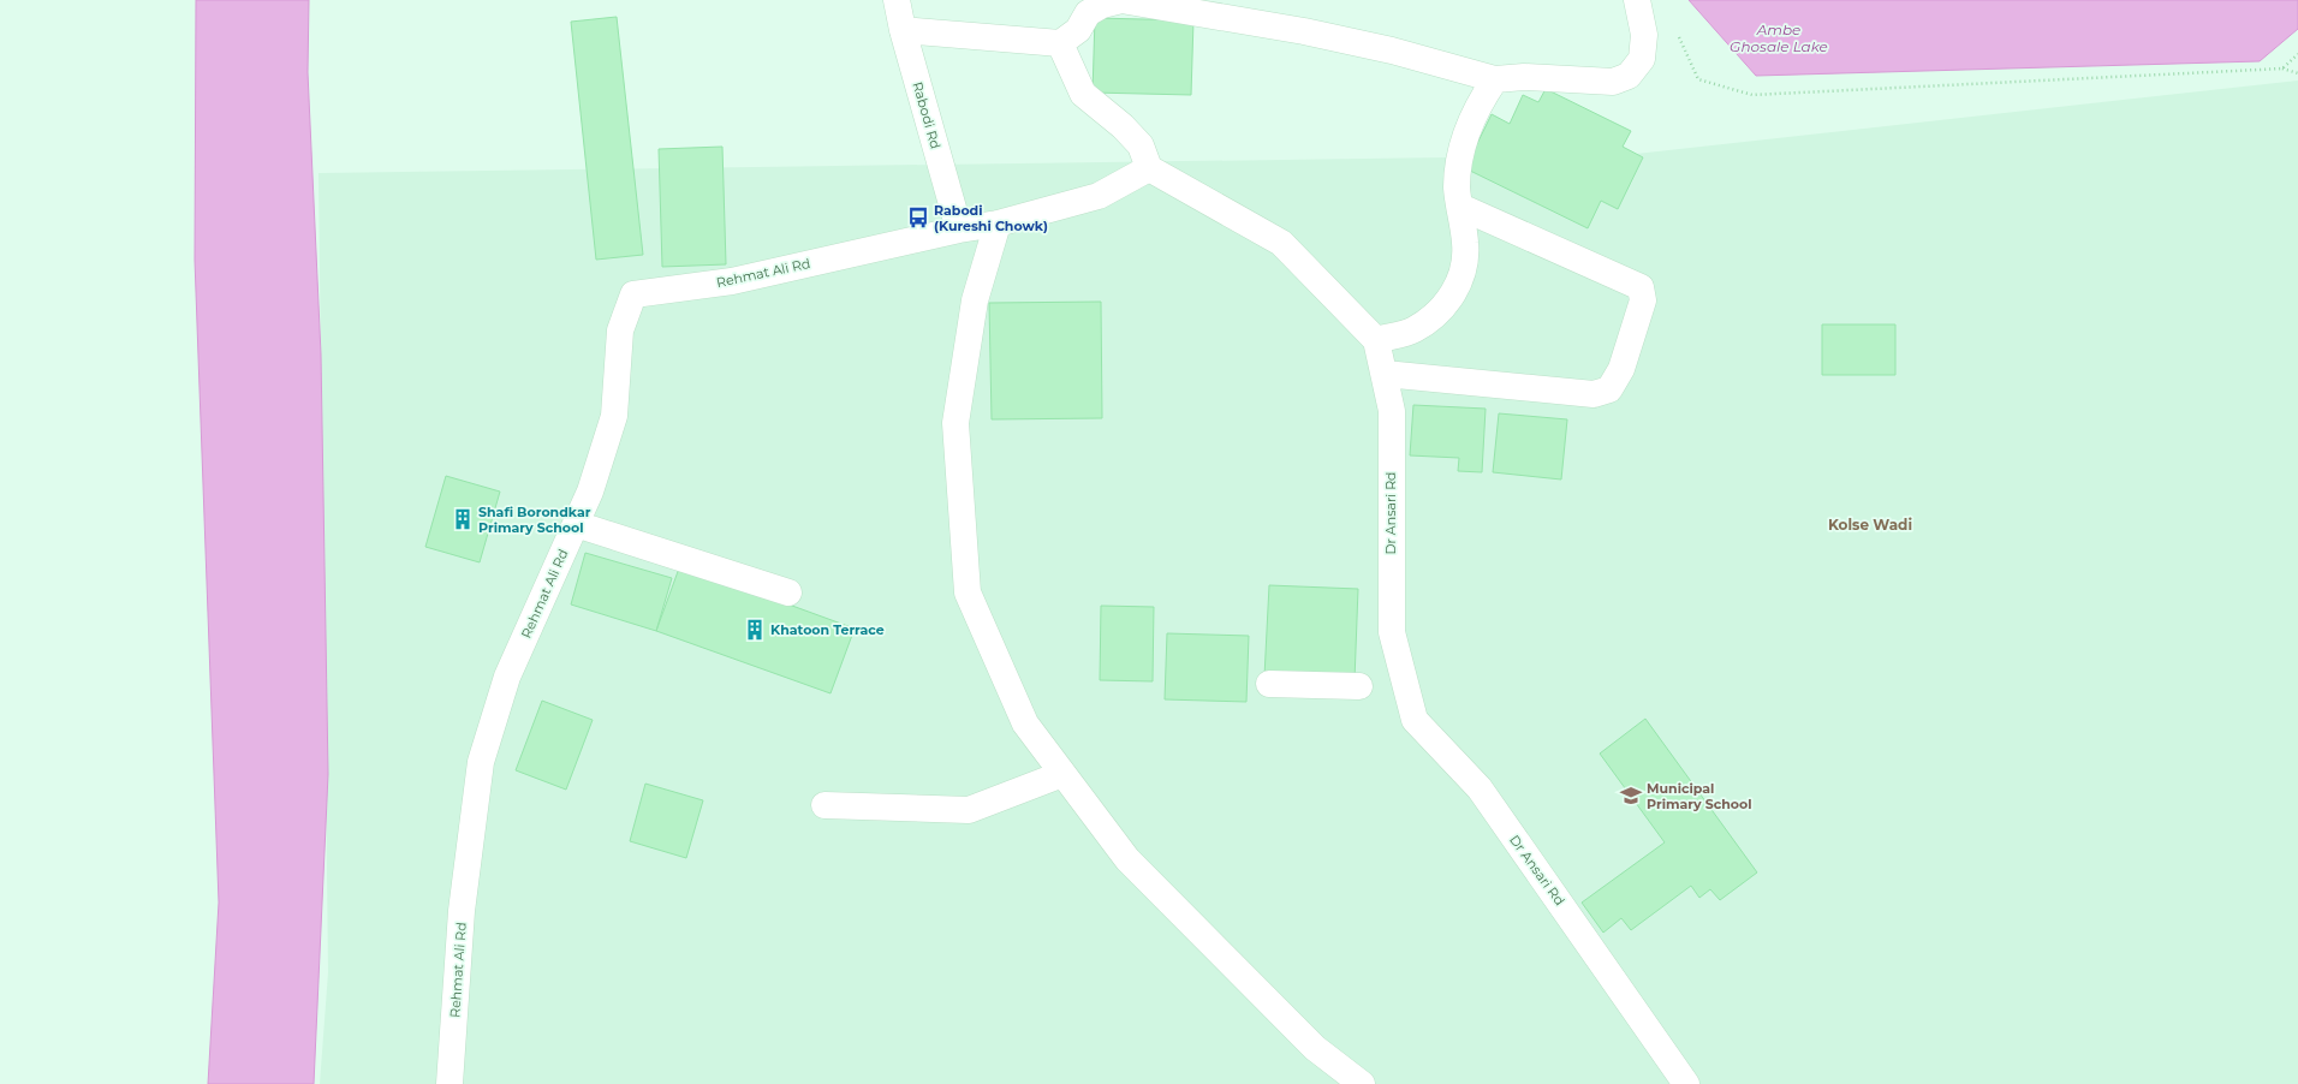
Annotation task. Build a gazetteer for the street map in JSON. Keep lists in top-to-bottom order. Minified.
{"streets":{"street":["Rabodi Rd","Rehmat Ali Rd","Dr Ansari Rd"]},"crossings":[["Rabodi Rd","Rehmat Ali Rd"]],"districts":["Kolse Wadi"],"water":["Ambe Ghosale Lake"],"places":{"bus stop":["Rabodi (Kureshi Chowk)"],"building":["Shafi Borondkar Primary School","Khatoon Terrace"],"school or university":["Municipal Primary School"]}}
